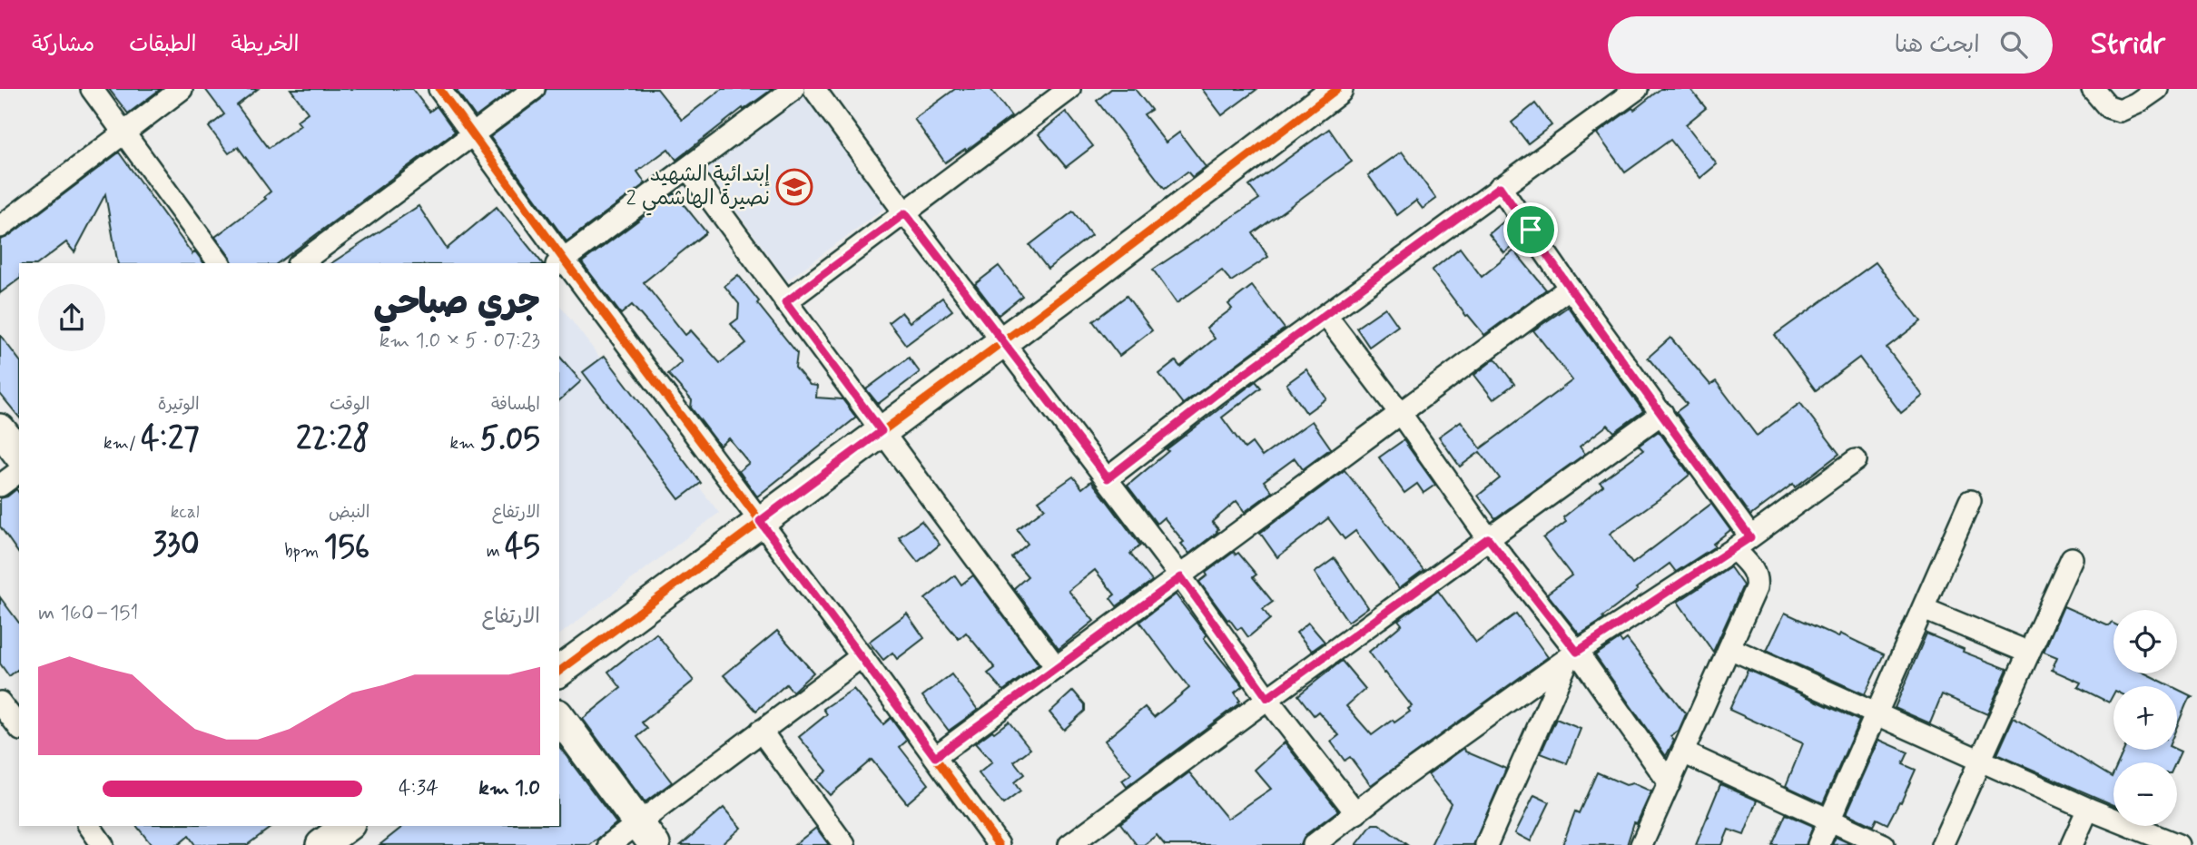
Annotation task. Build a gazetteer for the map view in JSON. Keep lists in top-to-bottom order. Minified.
{"places":{"school or university":["إبتدائية الشهيد نصيرة الهاشمي 2"]},"page":{"header":"Stridr","search":"ابحث هنا","nav":["الخريطة","الطبقات","مشاركة"],"heading":["جري صباحي","07:23 · 5 × 1.0 km"],"stats":[["المسافة","5.05 km"],["الوقت","22:28"],["الوتيرة","4:27 /km"],["الارتفاع","45 m"],["النبض","156 bpm"],["kcal","330"]],"chart":["الارتفاع","151–160 m"],"map_buttons":["+","−"],"list":[{"name":"1.0 km","note":"4:34"}]}}
